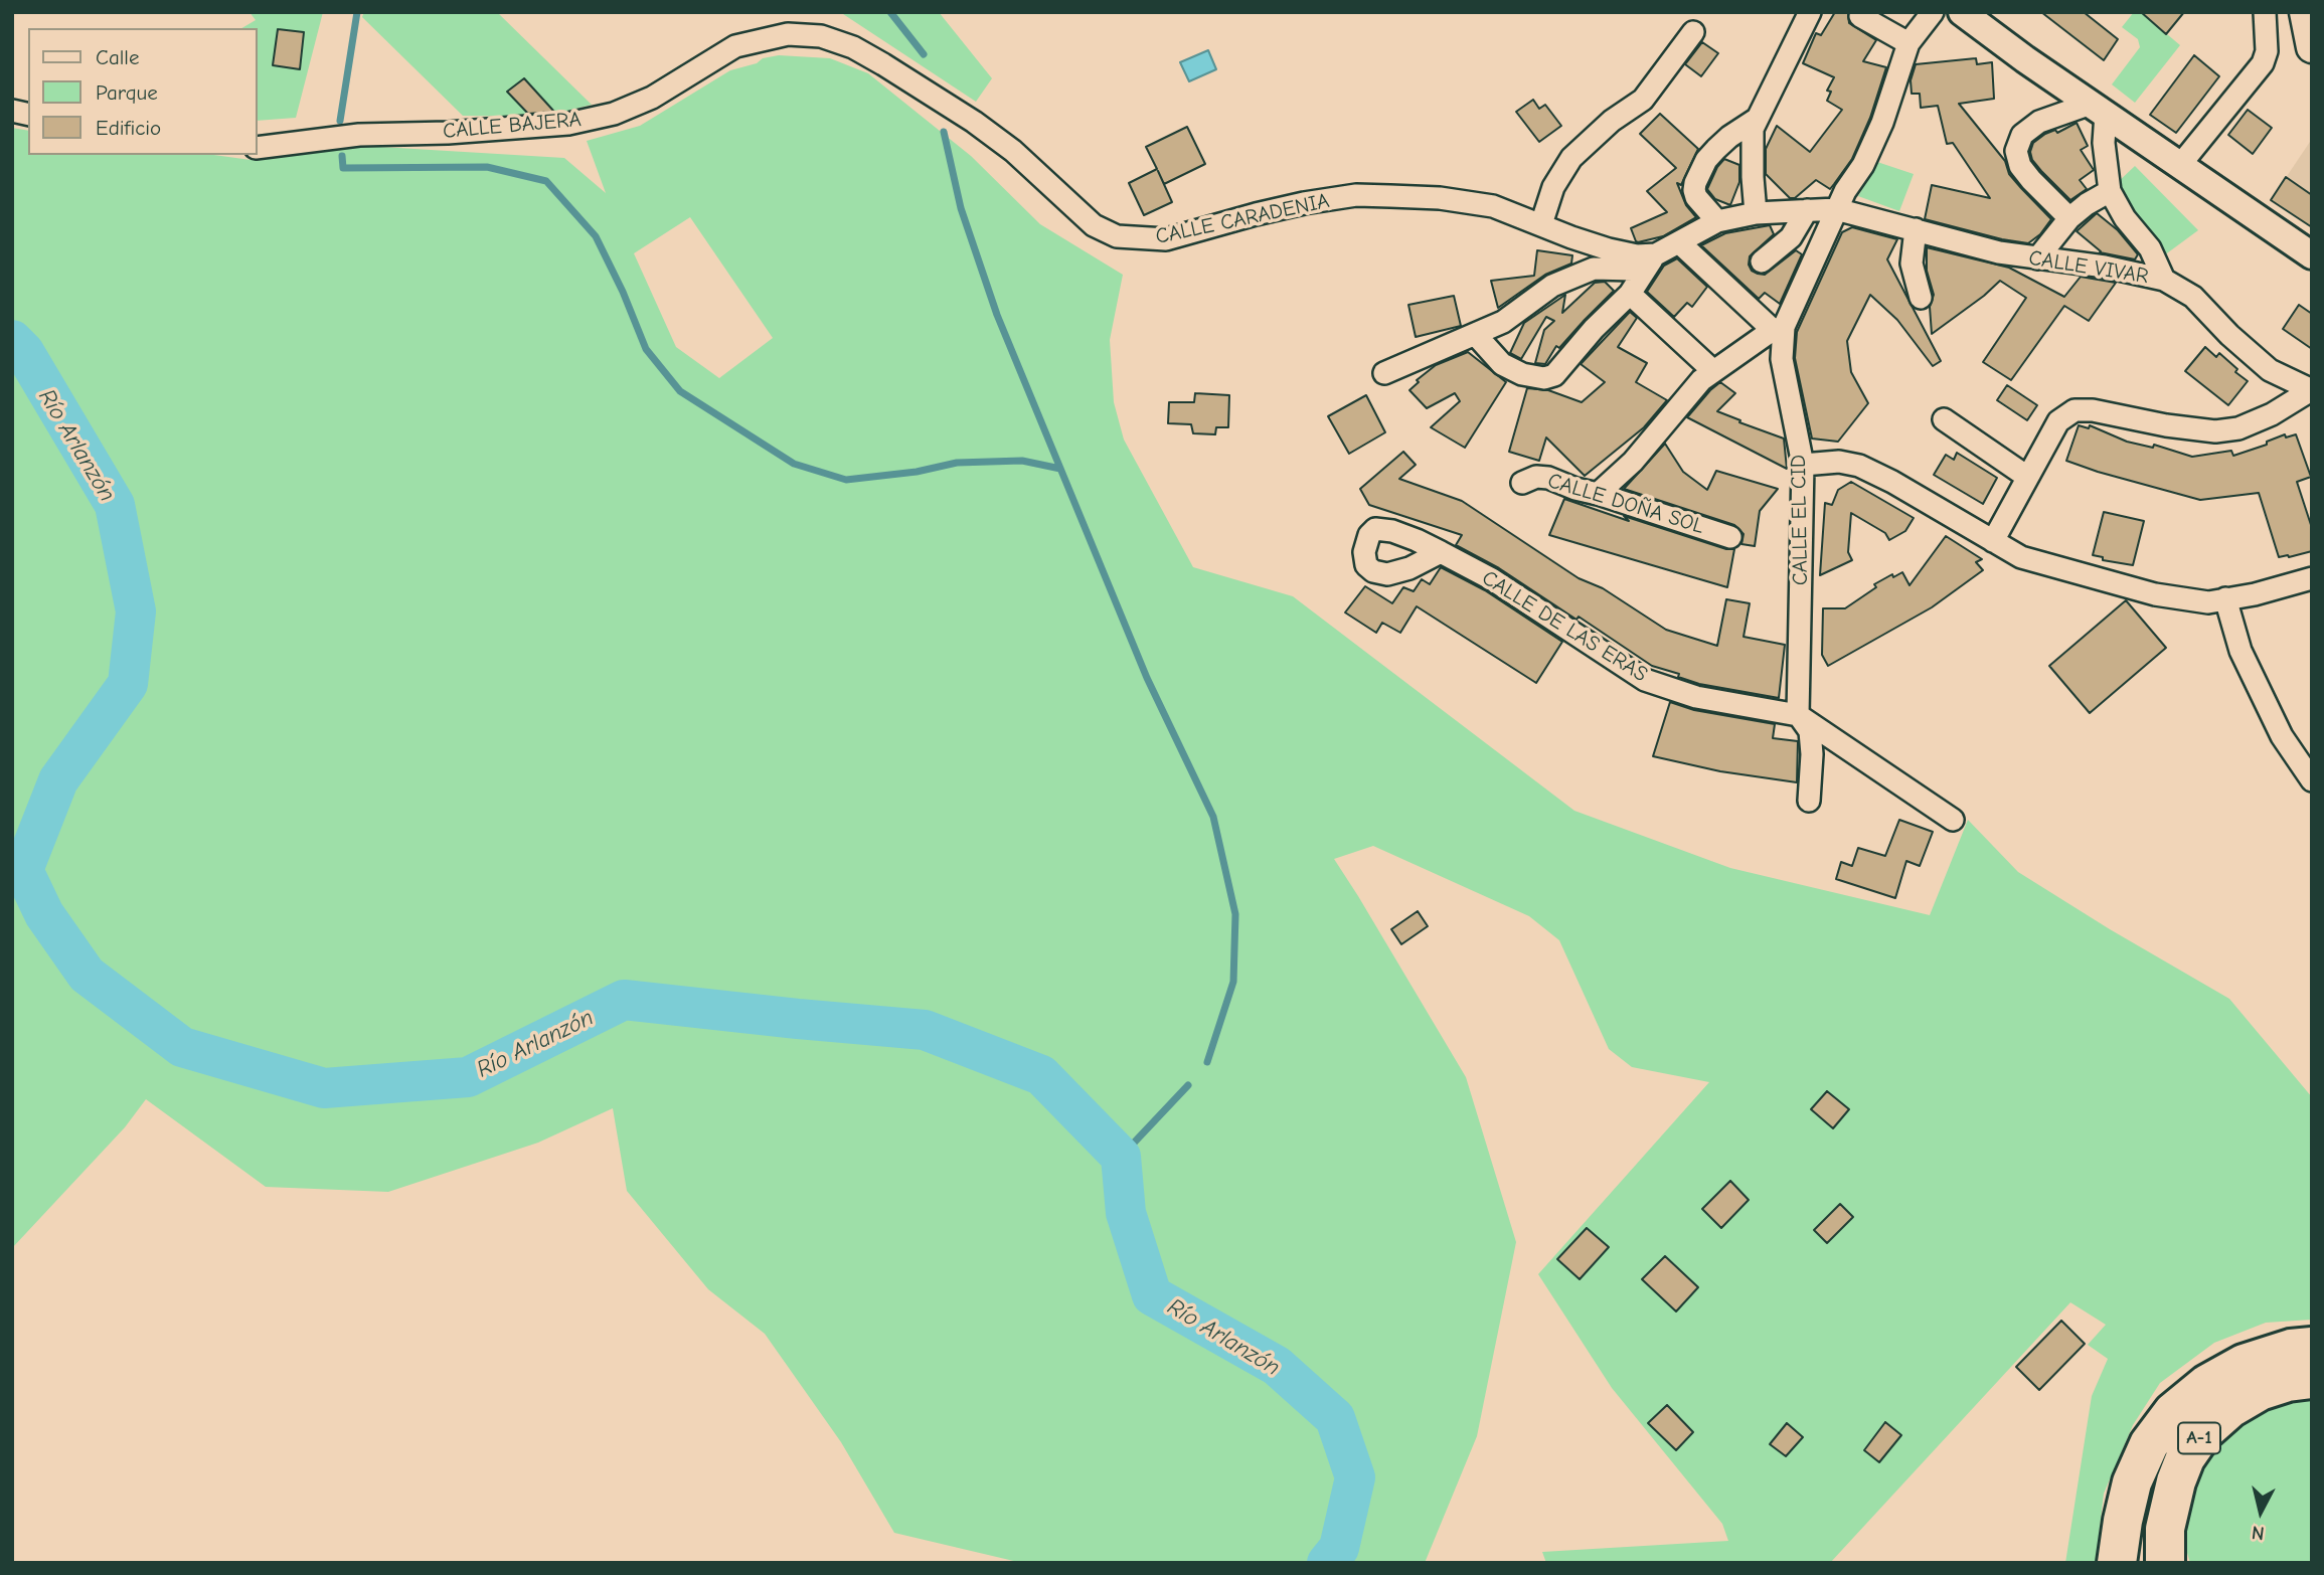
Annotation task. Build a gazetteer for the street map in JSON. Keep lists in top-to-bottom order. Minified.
{"streets":{"highway":["A-1"],"street":["CALLE BAJERA","CALLE CARADENIA","CALLE VIVAR","CALLE DOÑA SOL","CALLE EL CID","CALLE DE LAS ERAS"]},"crossings":[["CALLE BAJERA","CALLE CARADENIA"],["CALLE CARADENIA","CALLE VIVAR"],["CALLE CARADENIA","CALLE EL CID"],["CALLE VIVAR","CALLE EL CID"],["CALLE EL CID","CALLE DE LAS ERAS"]],"water":["Río Arlanzón"],"legend":["Calle","Parque","Edificio"],"north":"bottom"}
